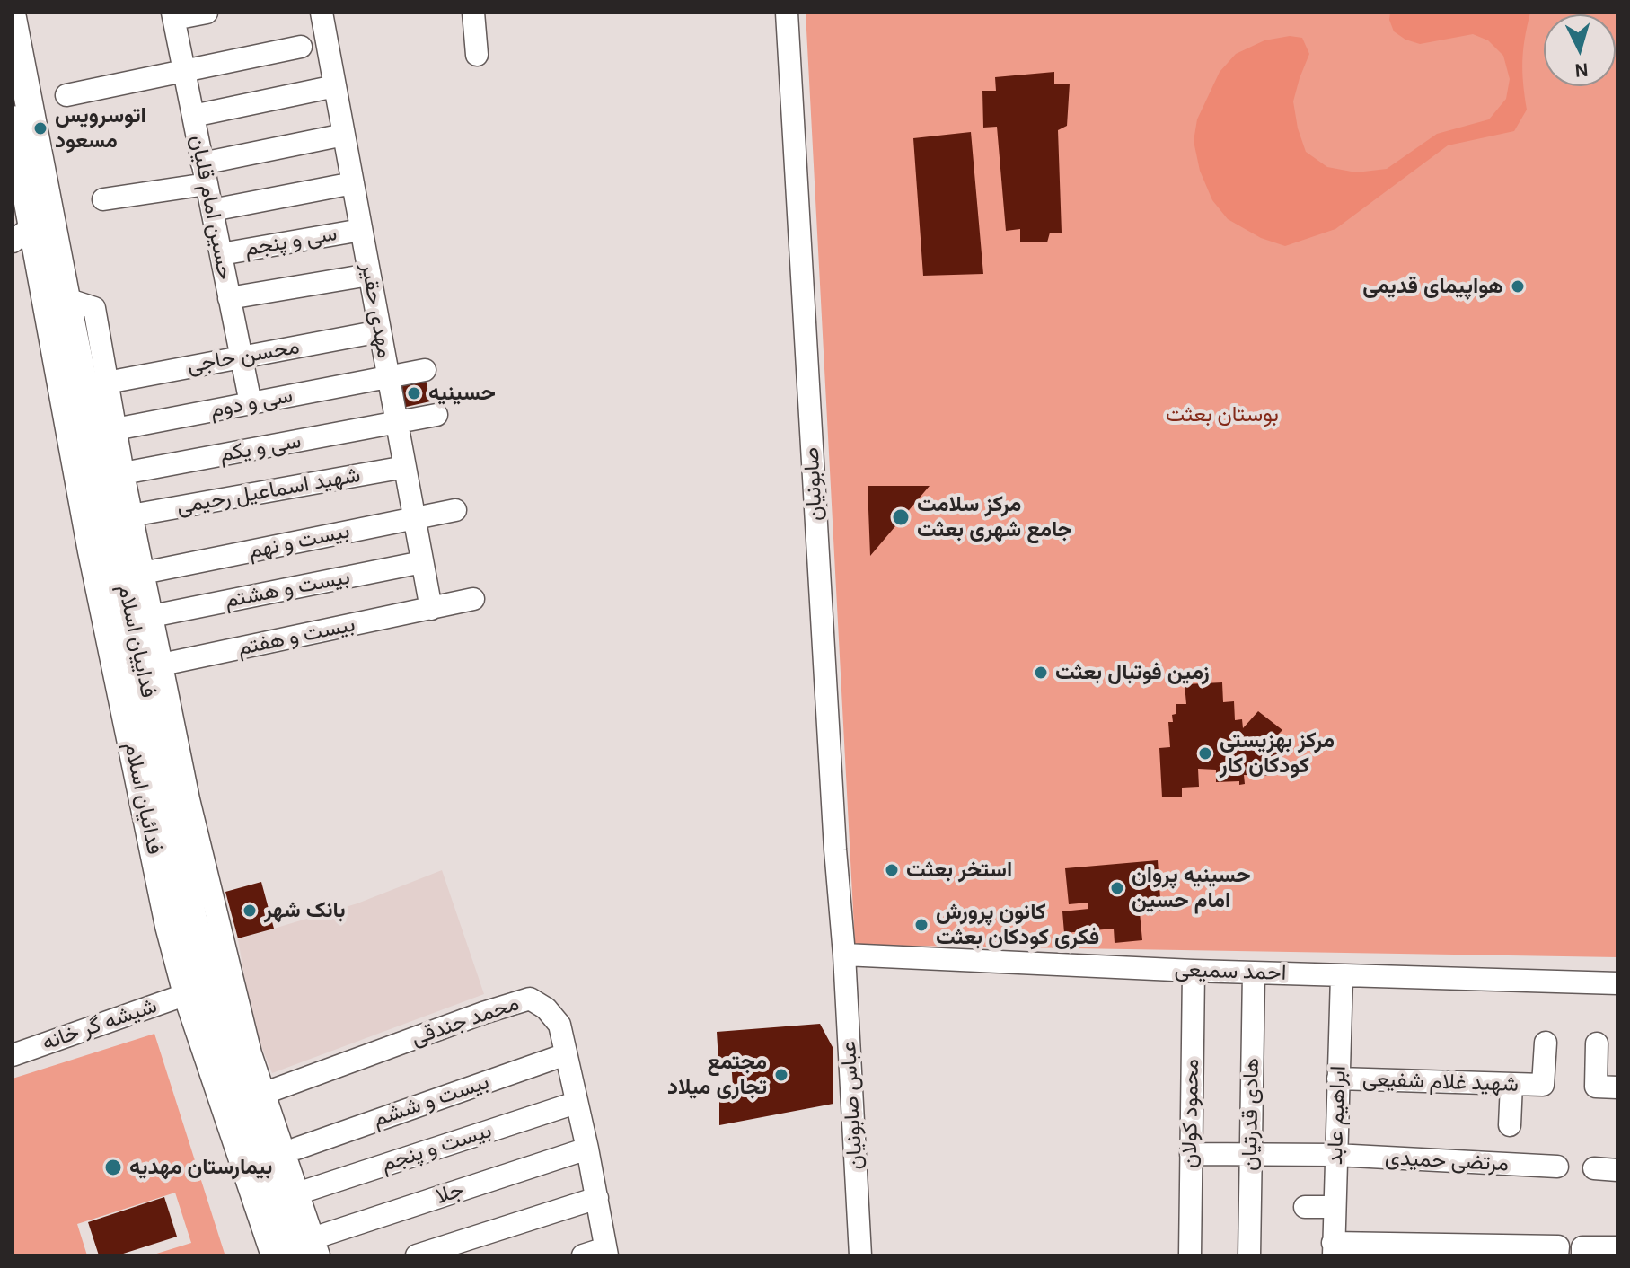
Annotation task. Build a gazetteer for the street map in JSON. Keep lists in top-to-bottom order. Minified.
{"streets":{"main road":["فداییان اسلام","فدائیان اسلام"],"street":["حسین امام قلیان","سی و پنجم","مهدی حقیر","محسن حاجی","سی و دوم","سی و یکم","صابونیان","شهید اسماعیل رحیمی","بیست و نهم","بیست و هشتم","بیست و هفتم","احمد سمیعی","محمد جندقی","شیشه گر خانه","شهید غلام شفیعی","بیست و ششم","عباس صابونیان","محمود کولان","هادی قدرتیان","ابراهیم عابد","بیست و پنجم","مرتضی حمیدی","جلا"]},"crossings":[["حسین امام قلیان","سی و پنجم"],["حسین امام قلیان","محسن حاجی"],["حسین امام قلیان","سی و دوم"],["سی و پنجم","مهدی حقیر"],["مهدی حقیر","محسن حاجی"],["مهدی حقیر","سی و دوم"],["مهدی حقیر","سی و یکم"],["مهدی حقیر","شهید اسماعیل رحیمی"],["مهدی حقیر","بیست و نهم"],["مهدی حقیر","بیست و هشتم"],["مهدی حقیر","بیست و هفتم"],["صابونیان","احمد سمیعی"],["صابونیان","عباس صابونیان"],["فداییان اسلام","محمد جندقی"],["فداییان اسلام","جلا"],["فدائیان اسلام","شیشه گر خانه"],["احمد سمیعی","عباس صابونیان"],["احمد سمیعی","محمود کولان"],["احمد سمیعی","هادی قدرتیان"],["احمد سمیعی","ابراهیم عابد"],["محمد جندقی","بیست و ششم"],["محمد جندقی","بیست و پنجم"],["محمد جندقی","جلا"],["شهید غلام شفیعی","ابراهیم عابد"],["محمود کولان","مرتضی حمیدی"],["هادی قدرتیان","مرتضی حمیدی"],["ابراهیم عابد","مرتضی حمیدی"]],"parks":["بوستان بعثت"],"places":["اتوسرویس مسعود","هواپیمای قدیمی","حسینیه","مرکز سلامت جامع شهری بعثت","زمین فوتبال بعثت","مرکز بهزیستی کودکان کار","استخر بعثت","حسینیه پروان امام حسین","بانک شهر","کانون پرورش فکری کودکان بعثت","مجتمع تجاری میلاد","بیمارستان مهدیه"],"north":"bottom"}
